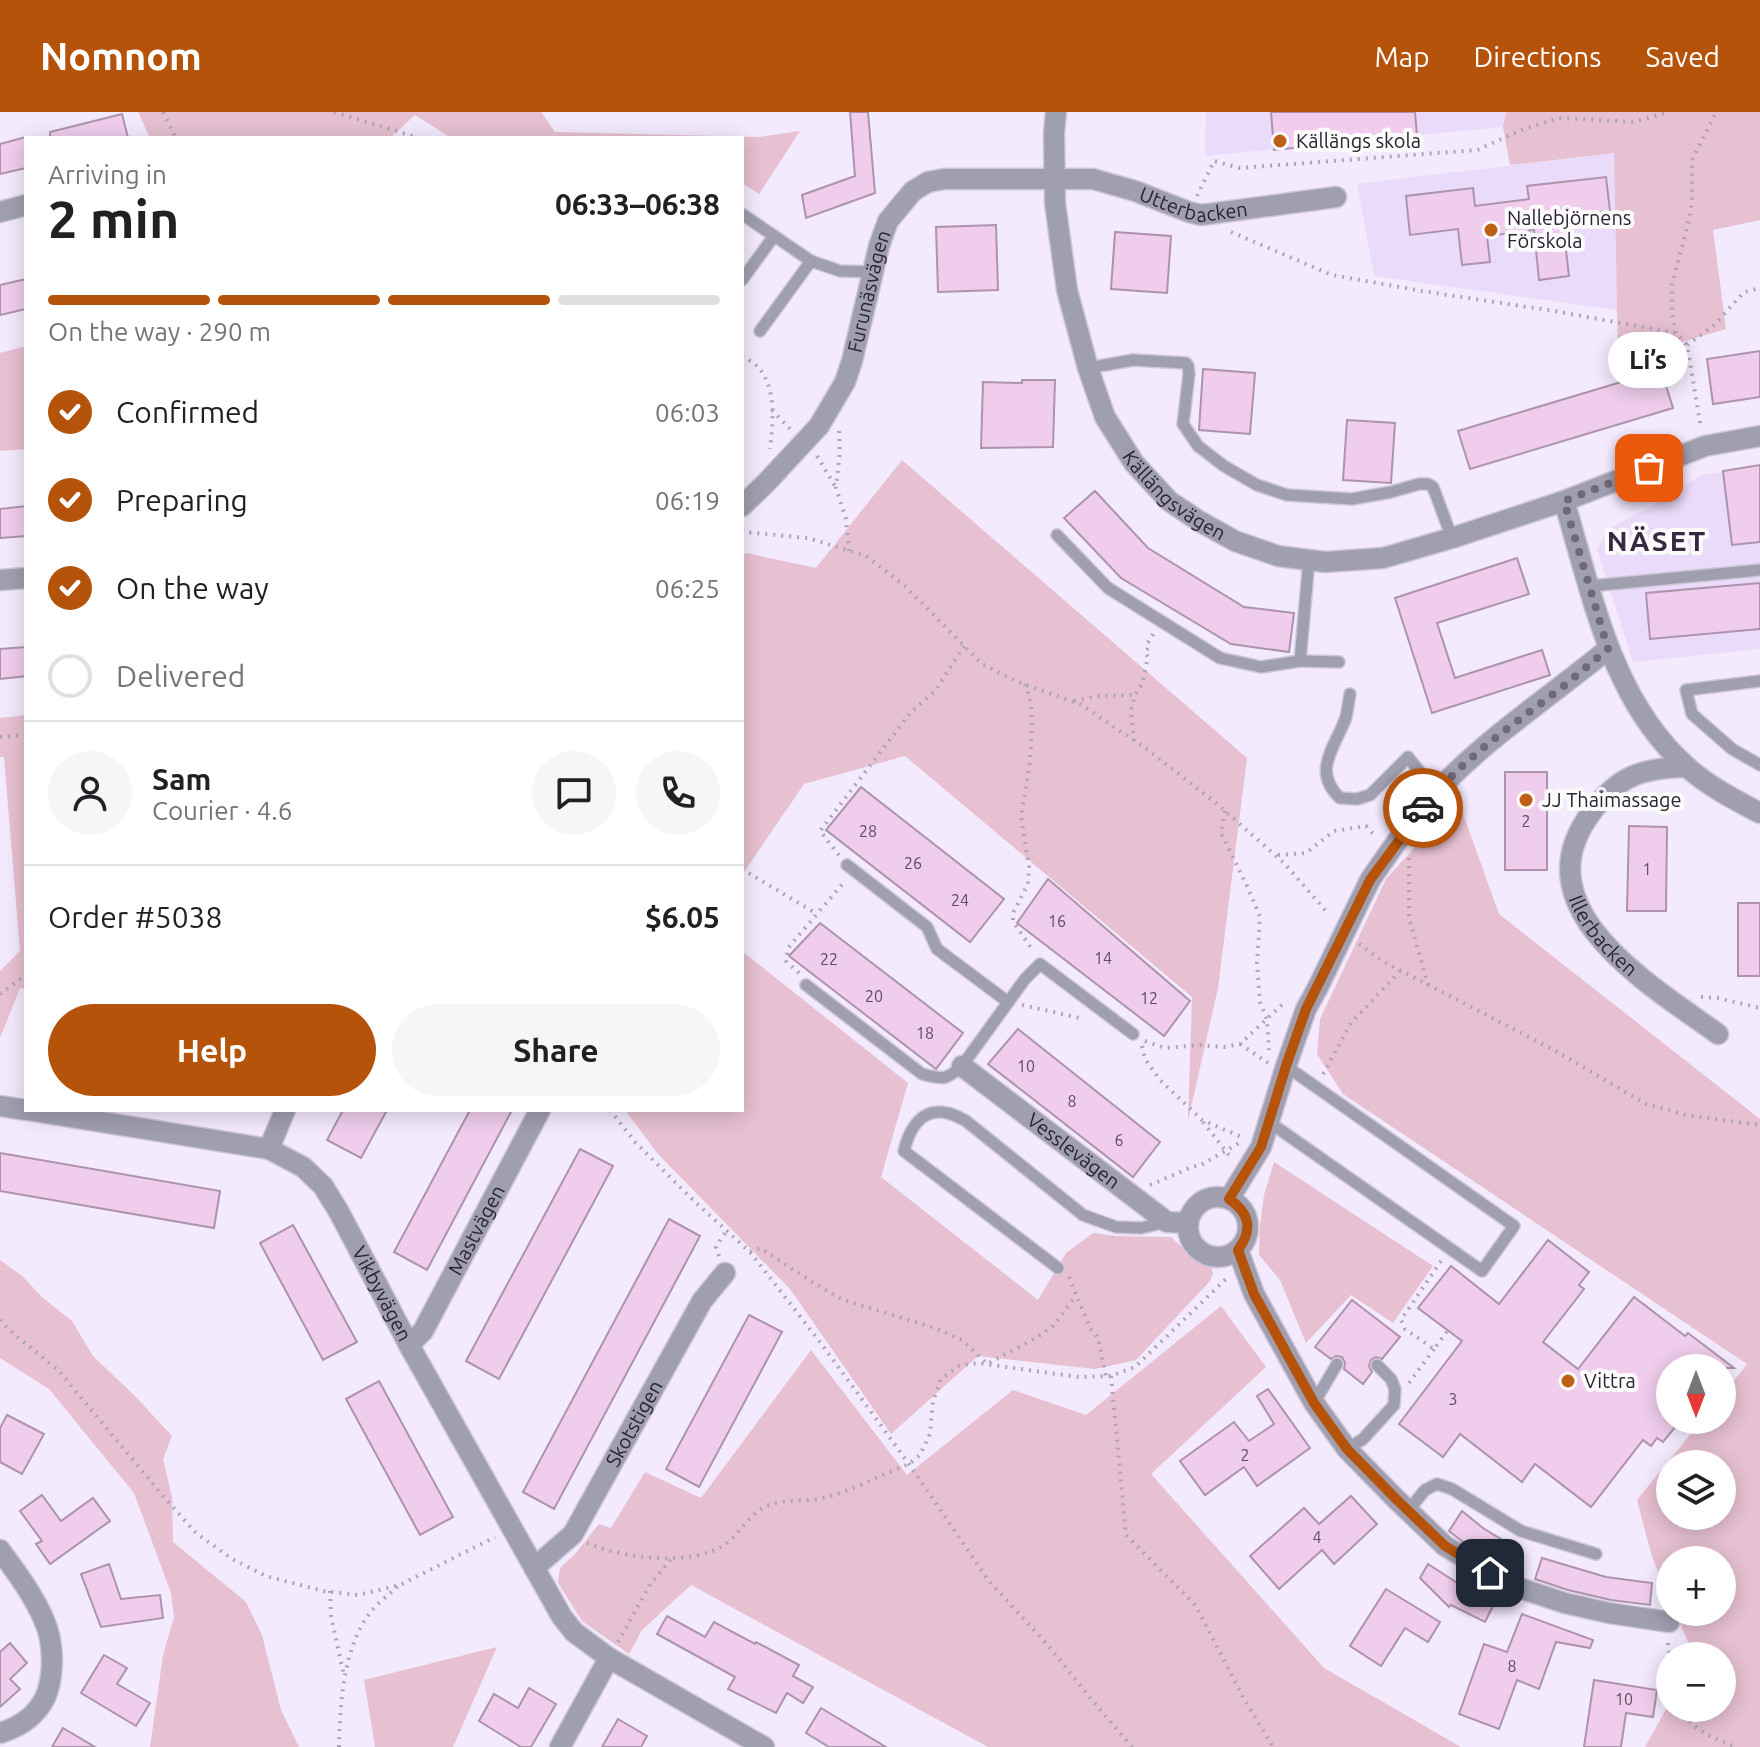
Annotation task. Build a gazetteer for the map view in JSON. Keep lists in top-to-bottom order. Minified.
{"streets":{"street":["Utterbacken","Furunäsvägen","Källängsvägen","Illerbacken","Vesslevägen","Mastvägen","Vikbyvägen","Skotstigen"]},"crossings":[["Utterbacken","Furunäsvägen"],["Utterbacken","Källängsvägen"],["Furunäsvägen","Källängsvägen"],["Mastvägen","Vikbyvägen"],["Vikbyvägen","Skotstigen"]],"districts":["NÄSET"],"places":["Källängs skola","Nallebjörnens Förskola","Li’s","JJ Thaimassage","Vittra"],"house_numbers":["2","28","26","1","24","16","14","22","20","12","18","10","8","6","3","2","4","8","10"],"north":"bottom","page":{"header":"Nomnom","nav":["Map","Directions","Saved"],"heading":["2 min","Arriving in","06:33–06:38"],"panel":["Sam","Courier · 4.6","Order #5038","$6.05"],"bar":"On the way · 290 m","bubble":"Li’s","list":[["Confirmed","06:03"],["Preparing","06:19"],["On the way","06:25"],"Delivered"],"buttons":["Help","Share"],"map_buttons":["+","−"]}}
